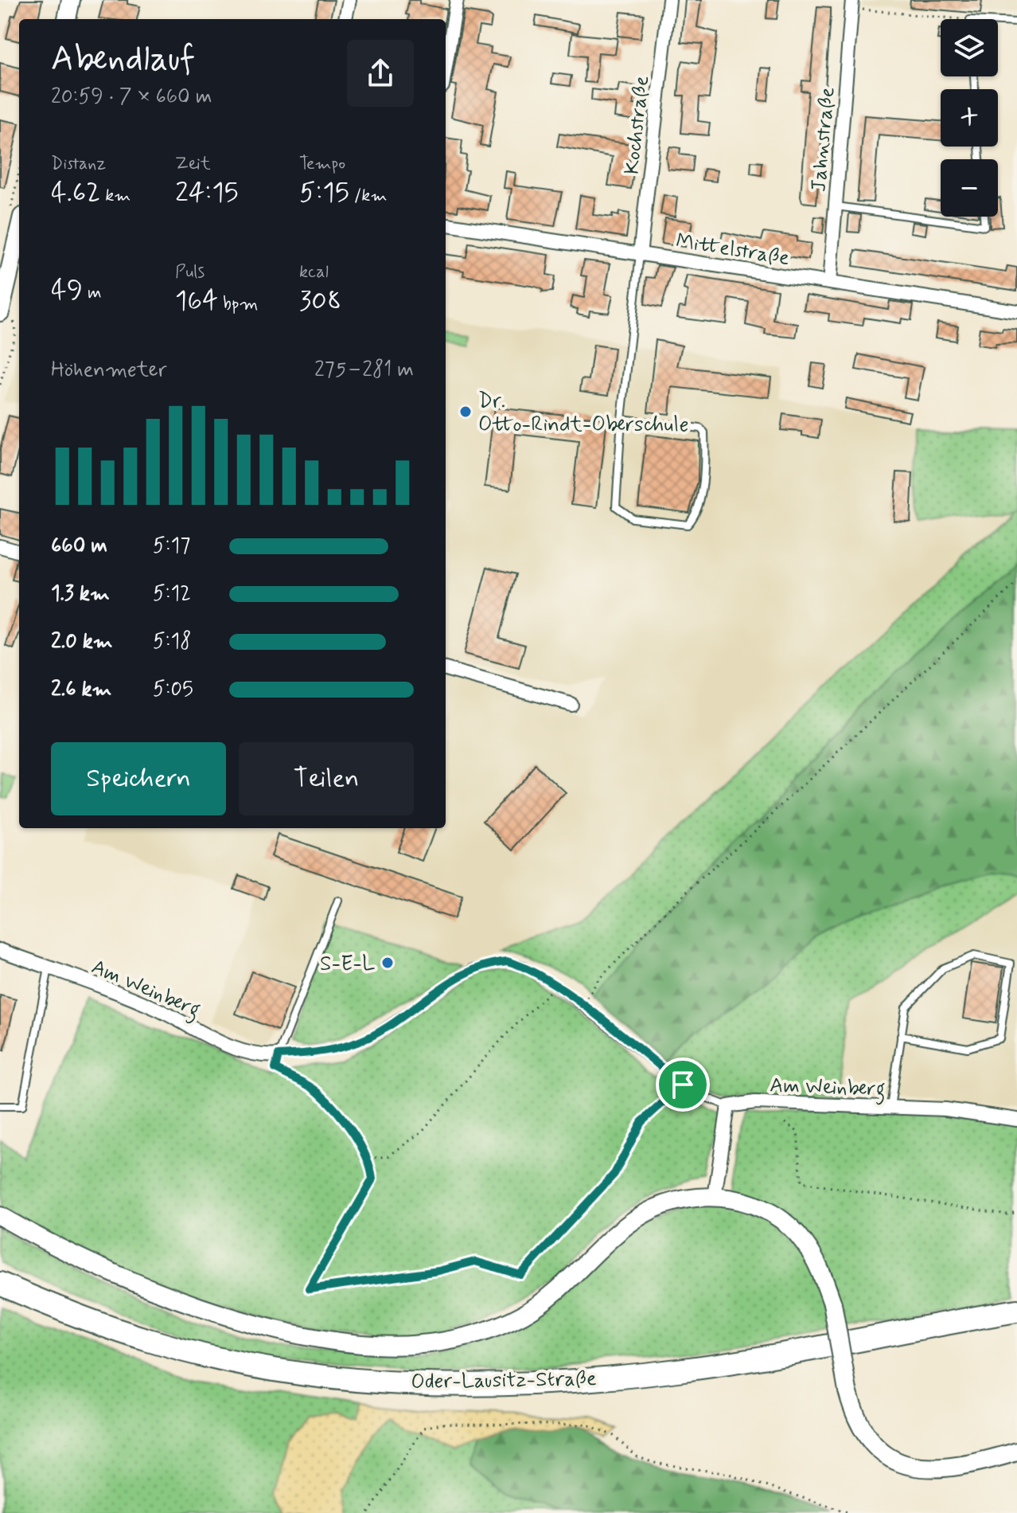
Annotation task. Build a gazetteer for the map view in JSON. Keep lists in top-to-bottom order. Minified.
{"streets":{"highway":["Oder-Lausitz-Straße"],"street":["Kochstraße","Jahnstraße","Mittelstraße","Am Weinberg"]},"crossings":[["Kochstraße","Mittelstraße"],["Jahnstraße","Mittelstraße"]],"places":["Dr. Otto-Rindt-Oberschule","S-E-L"],"page":{"map_buttons":["+","−"],"heading":["Abendlauf","20:59 · 7 × 660 m"],"stats":[["Distanz","4.62 km"],["Zeit","24:15"],["Tempo","5:15 /km"],["49 m"],["Puls","164 bpm"],["kcal","308"]],"chart":["Höhenmeter","275–281 m"],"list":[{"name":"660 m","note":"5:17"},{"name":"1.3 km","note":"5:12"},{"name":"2.0 km","note":"5:18"},{"name":"2.6 km","note":"5:05"}],"buttons":["Speichern","Teilen"]}}
